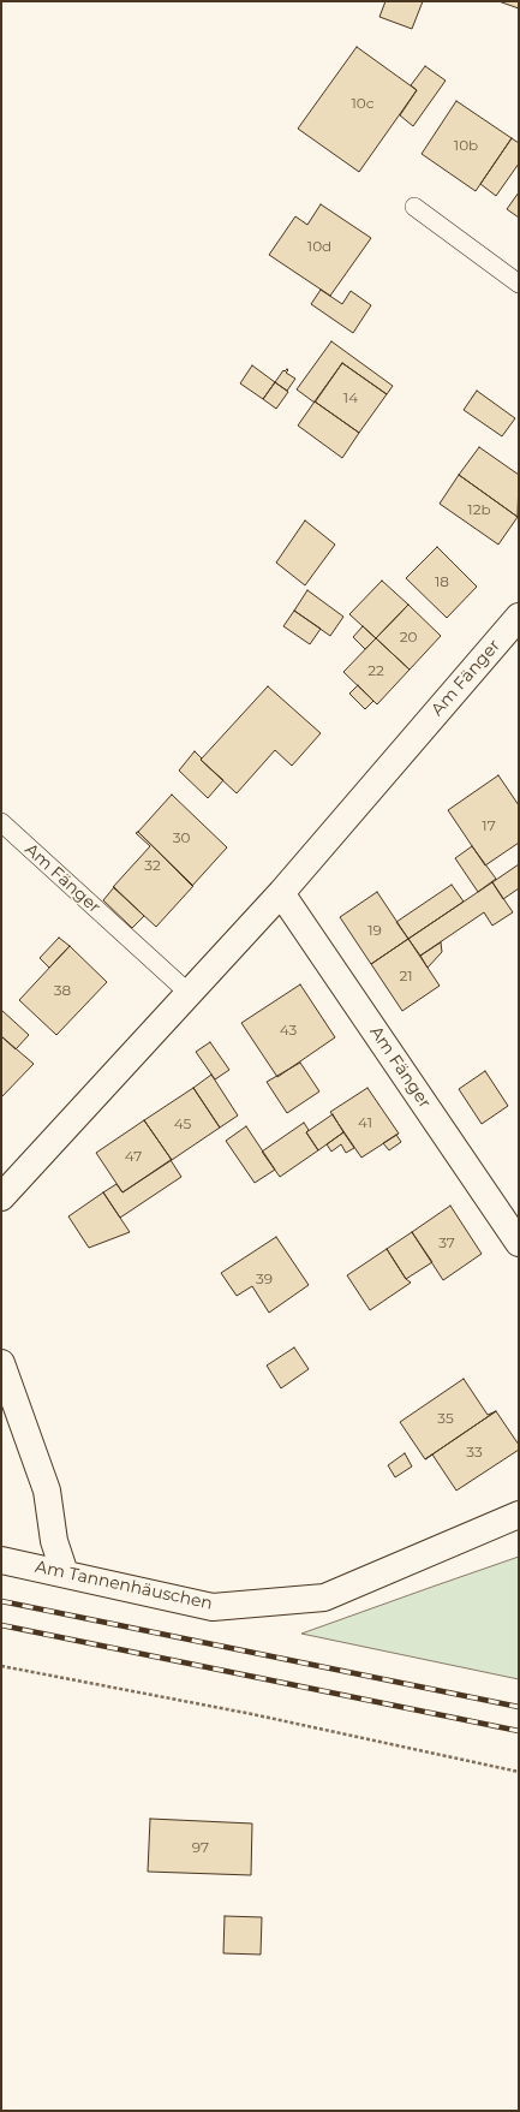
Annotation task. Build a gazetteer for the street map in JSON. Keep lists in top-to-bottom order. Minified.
{"streets":{"street":["Am Fänger","Am Tannenhäuschen"]},"house_numbers":["10c","10b","10d","14","12b","18","20","22","17","30","32","19","21","38","43","41","45","47","37","39","35","33","97"]}
